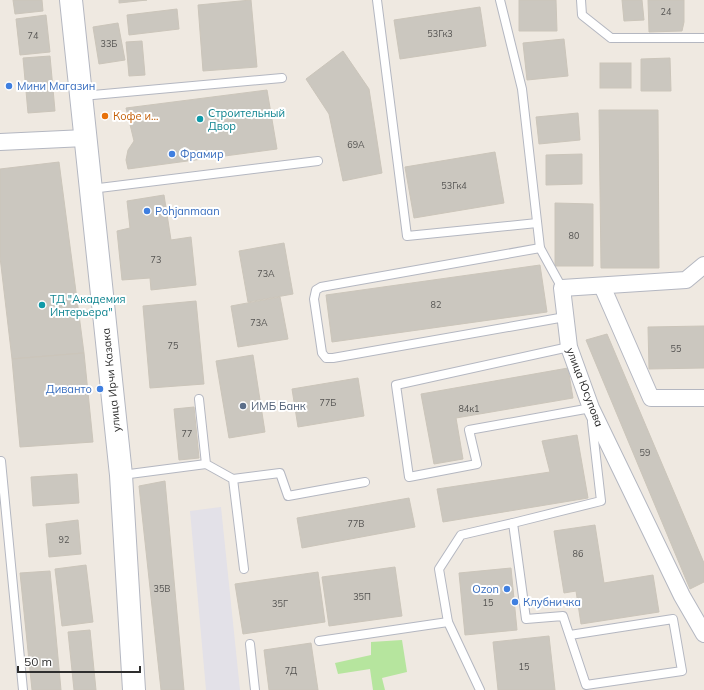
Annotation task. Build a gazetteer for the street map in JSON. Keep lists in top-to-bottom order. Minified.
{"streets":{"main road":["улица Ирчи Казака"],"street":["улица Юсупова"]},"places":["Мини Магазин","Кофе и...","Строительный Двор","Фрамир","Pohjanmaan","ТД \"Академия Интерьера\"","Диванто","ИМБ Банк","Ozon","Клубничка"],"house_numbers":["24","53Гк3","74","33Б","69А","53Гк4","80","73","73А","82","73А","75","55","77Б","84к1","77","59","77В","92","86","35В","35П","15","35Г","15","7Д"],"scale_bar":"50 m"}
